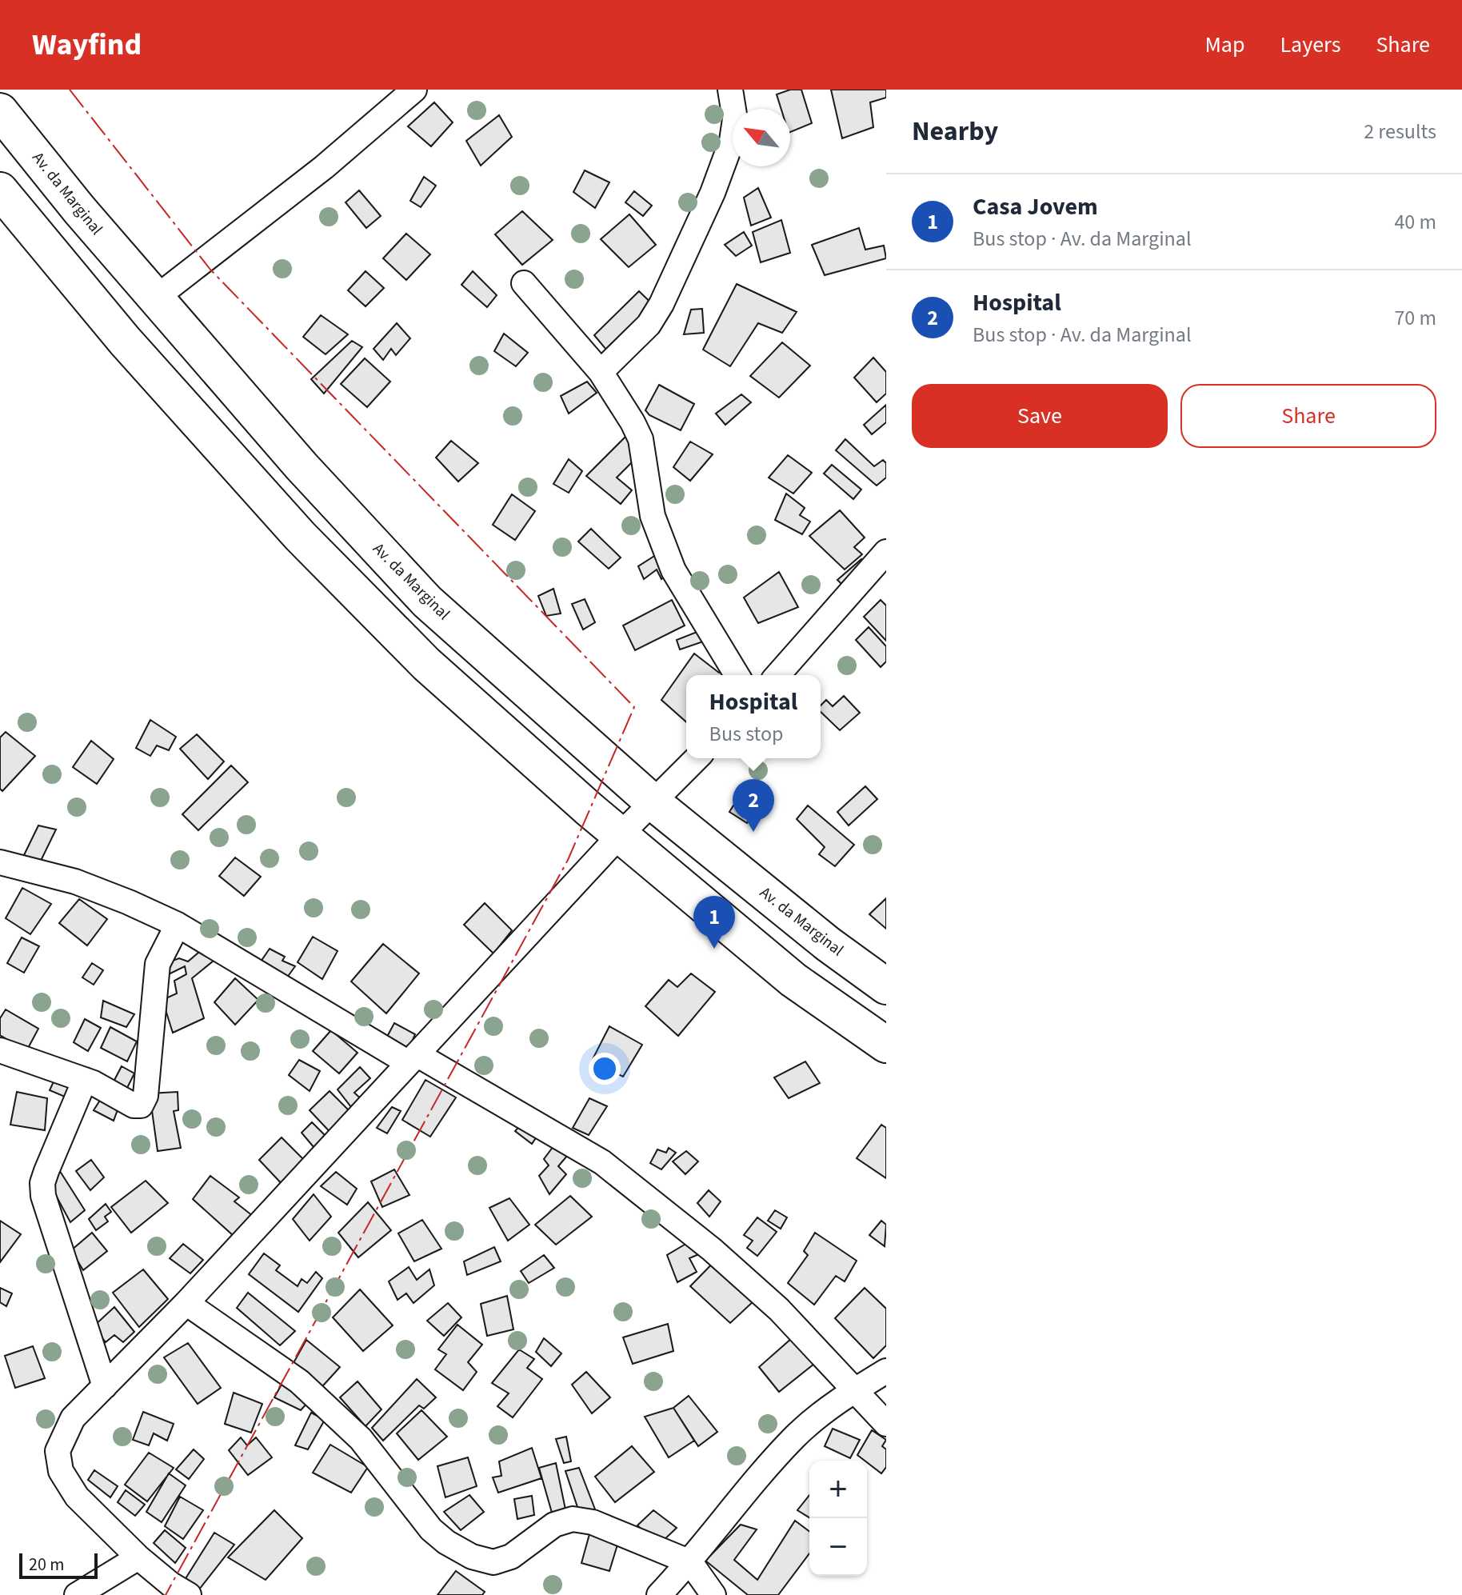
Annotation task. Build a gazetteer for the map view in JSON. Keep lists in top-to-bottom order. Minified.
{"streets":{"main road":["Av. da Marginal"]},"scale_bar":"20 m","north":"top left","page":{"header":"Wayfind","nav":["Map","Layers","Share"],"heading":["Nearby","2 results"],"list":[{"mark":"1","name":"Casa Jovem","note":"Bus stop · Av. da Marginal","value":"40 m"},{"mark":"2","name":"Hospital","note":"Bus stop · Av. da Marginal","value":"70 m"}],"buttons":["Save","Share"],"popup":["Hospital","Bus stop"],"pins":["2","1"],"map_buttons":["+","−"],"scale":"20 m"}}
